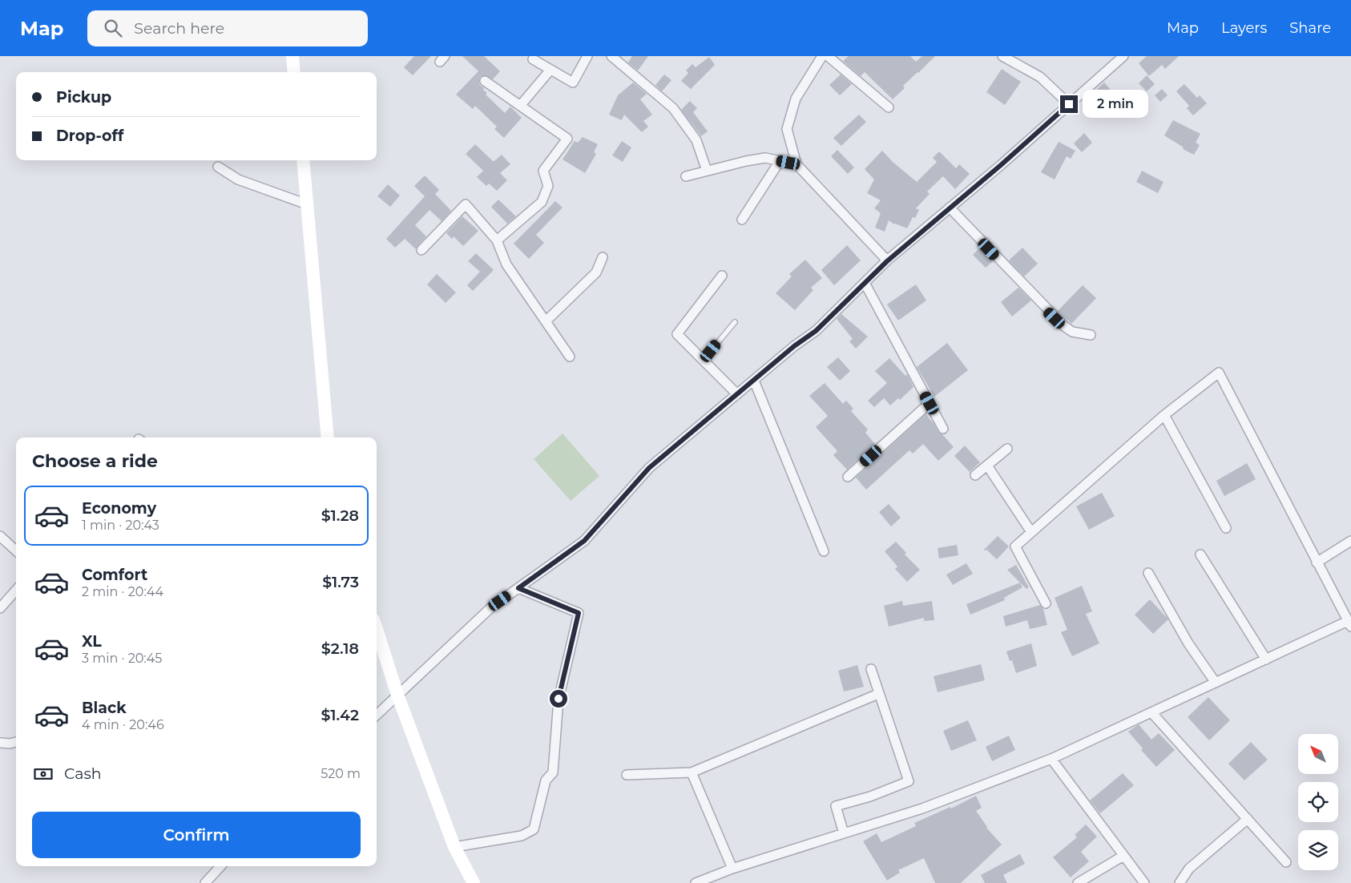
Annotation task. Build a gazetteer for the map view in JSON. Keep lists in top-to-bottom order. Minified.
{"north":"top left","page":{"header":"Map","search":"Search here","nav":["Map","Layers","Share"],"banner":["Pickup","Drop-off"],"bubble":"2 min","heading":"Choose a ride","list":[{"name":"Economy","note":"1 min · 20:43","value":"$1.28"},{"name":"Comfort","note":"2 min · 20:44","value":"$1.73"},{"name":"XL","note":"3 min · 20:45","value":"$2.18"},{"name":"Black","note":"4 min · 20:46","value":"$1.42"}],"pay":["Cash","520 m"],"buttons":"Confirm"}}
